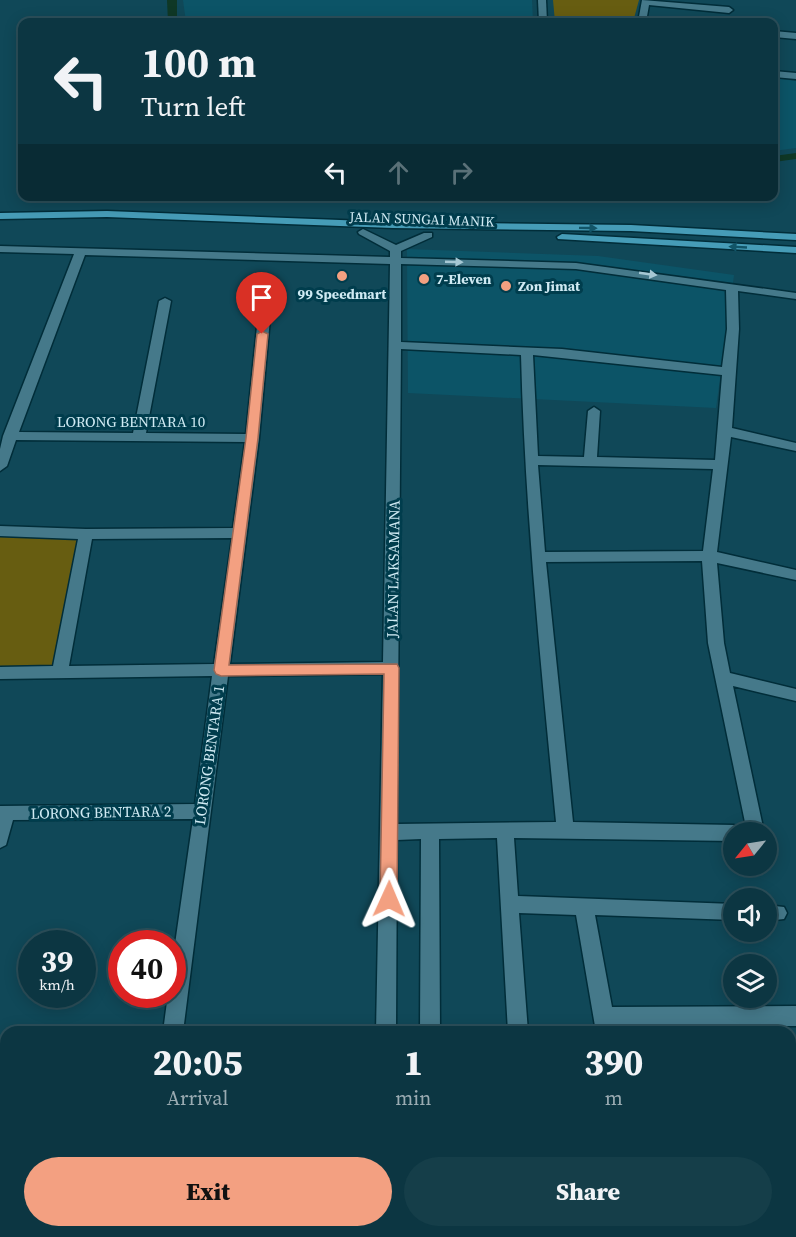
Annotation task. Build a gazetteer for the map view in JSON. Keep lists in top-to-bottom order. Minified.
{"streets":{"main road":["JALAN SUNGAI MANIK"],"street":["LORONG BENTARA 10","JALAN LAKSAMANA","LORONG BENTARA 1","LORONG BENTARA 2"]},"crossings":[["LORONG BENTARA 10","LORONG BENTARA 1"],["LORONG BENTARA 1","LORONG BENTARA 2"]],"places":["99 Speedmart","7-Eleven","Zon Jimat"],"north":"bottom left","page":{"turn":["100 m","Turn left"],"speed":"39 km/h","limit":"40","eta":["20:05","Arrival","1","min","390","m"],"buttons":["Exit","Share"]}}
